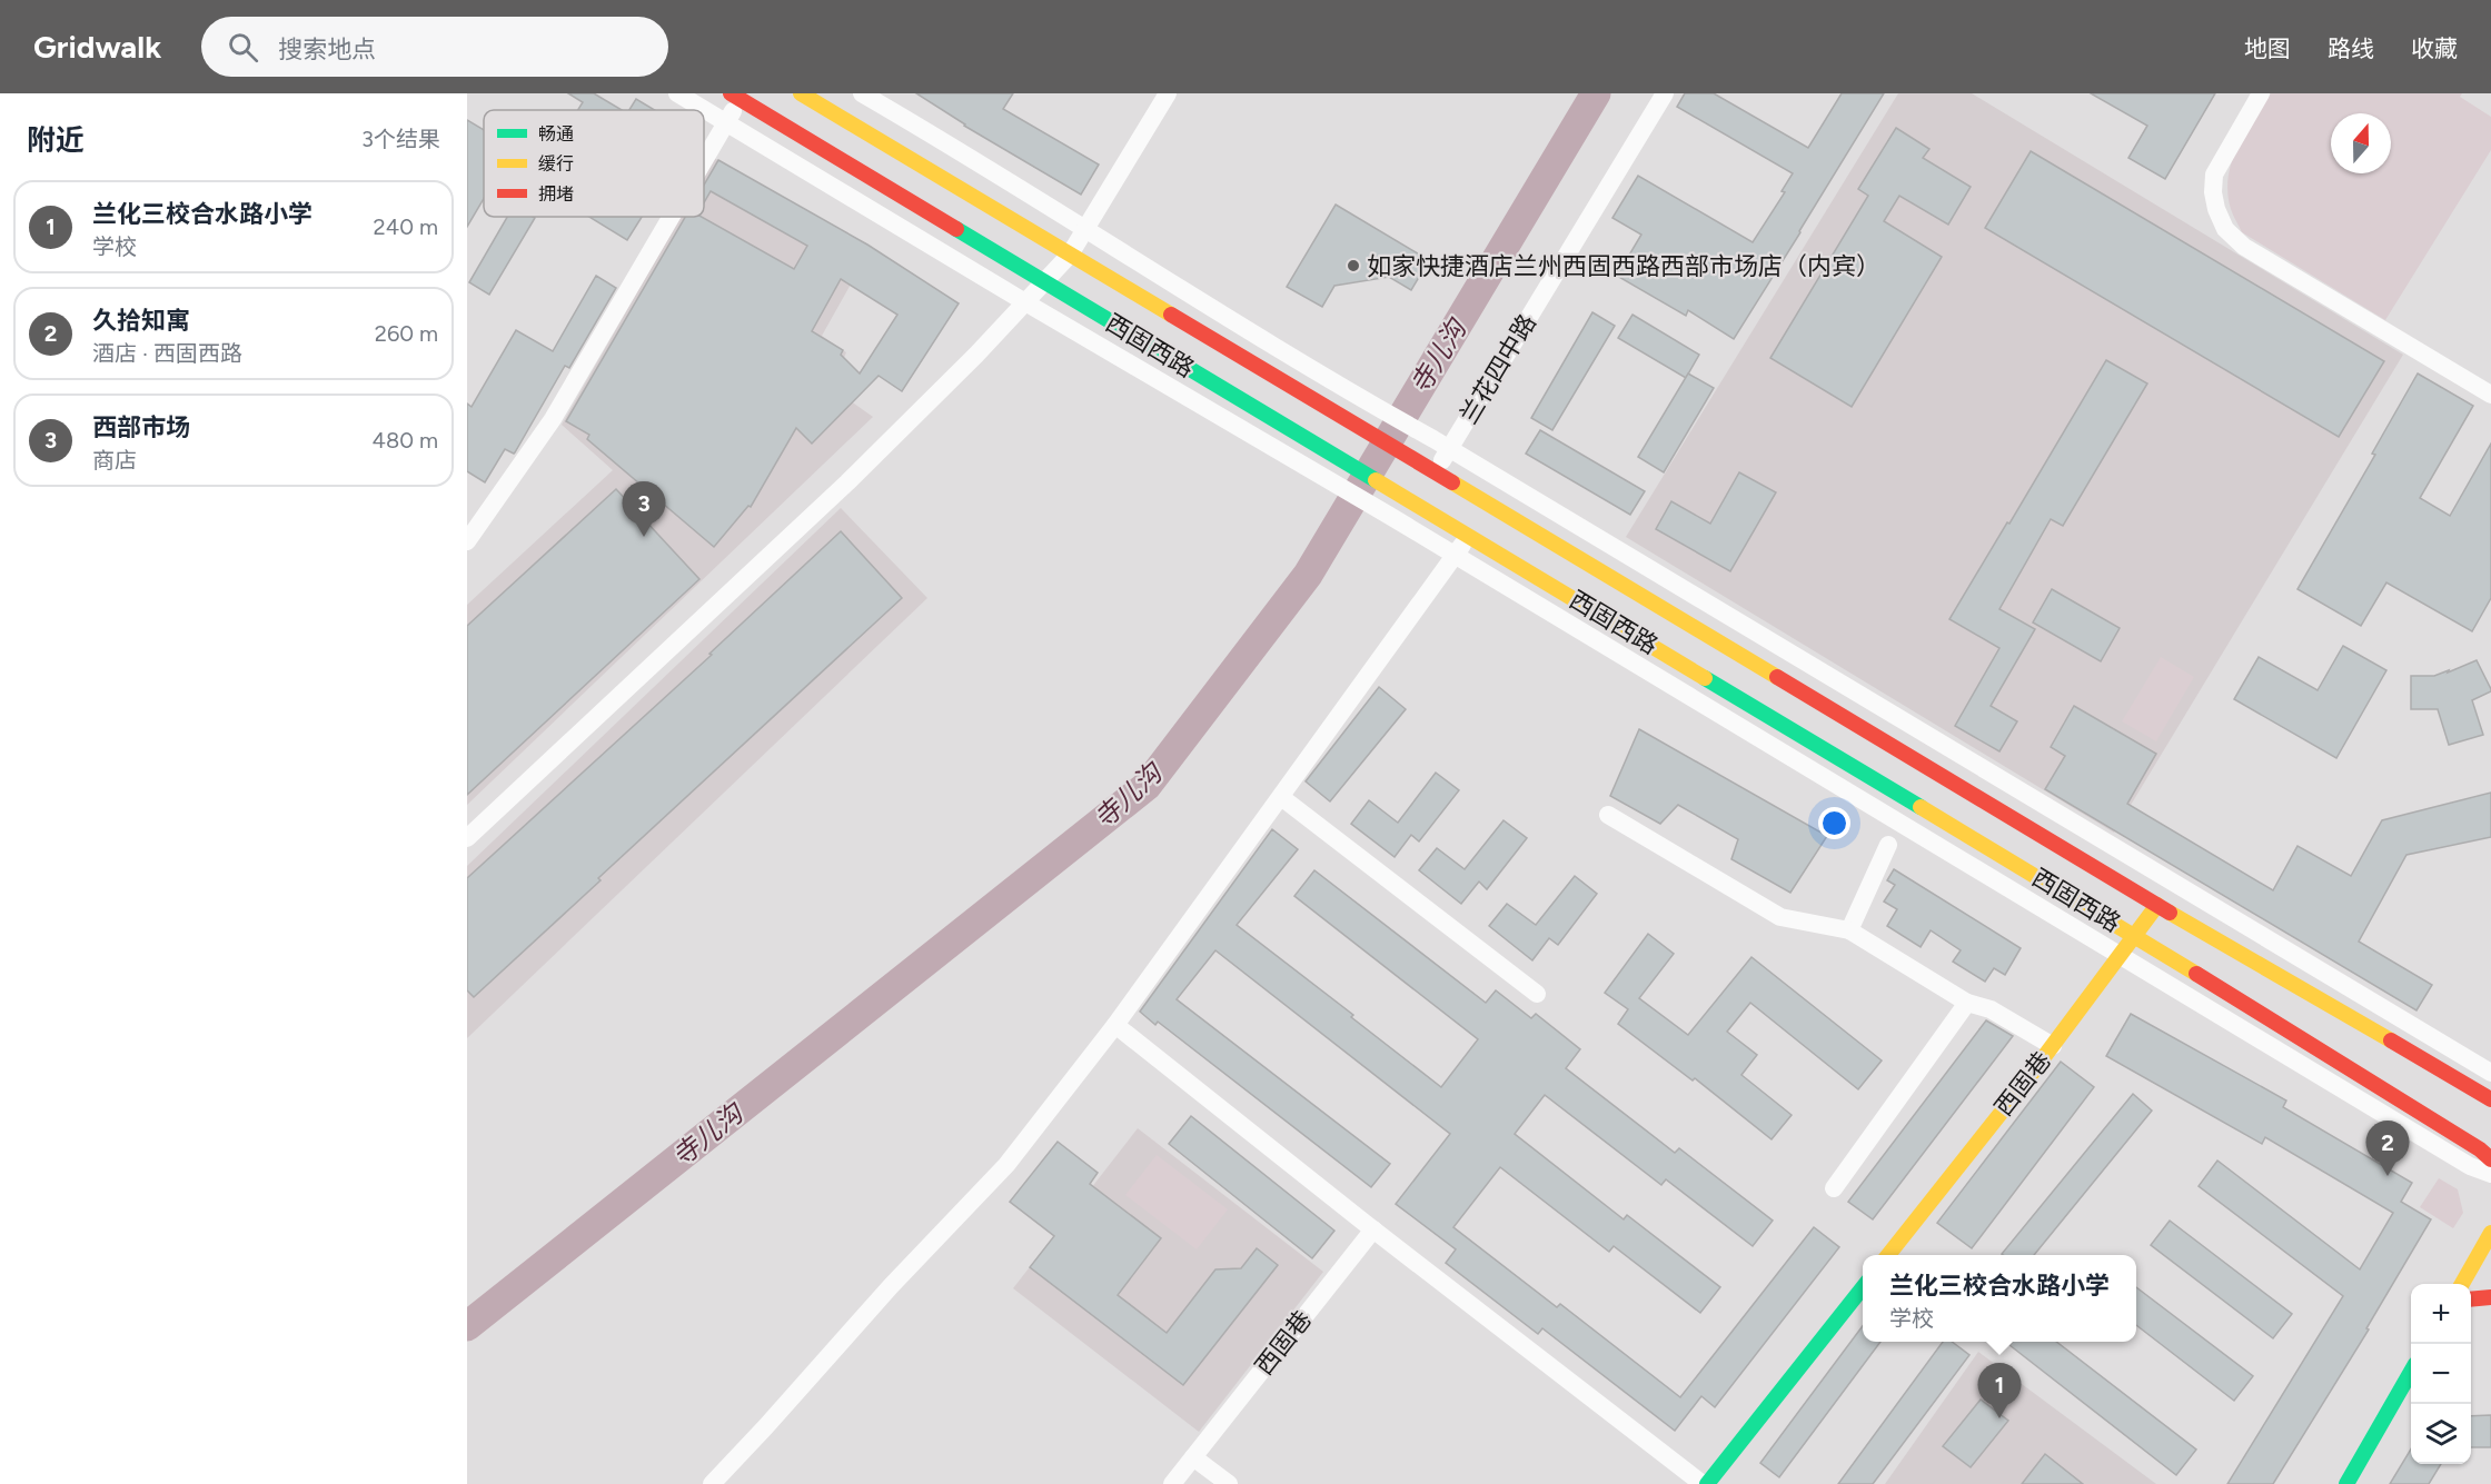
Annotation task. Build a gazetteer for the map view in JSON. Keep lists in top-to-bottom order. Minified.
{"streets":{"main road":["西固西路","西固巷"],"street":["兰花四中路"]},"crossings":[["西固西路","兰花四中路"],["西固西路","西固巷"]],"water":["寺儿沟"],"places":["如家快捷酒店兰州西固西路西部市场店（内宾）"],"legend":["畅通","缓行","拥堵"],"north":"top","page":{"header":"Gridwalk","search":"搜索地点","nav":["地图","路线","收藏"],"heading":["附近","3个结果"],"list":[{"mark":"1","name":"兰化三校合水路小学","note":"学校","value":"240 m"},{"mark":"2","name":"久拾知寓","note":"酒店 · 西固西路","value":"260 m"},{"mark":"3","name":"西部市场","note":"商店","value":"480 m"}],"pins":["3","2","1"],"popup":["兰化三校合水路小学","学校"],"map_buttons":["+","−"]}}
